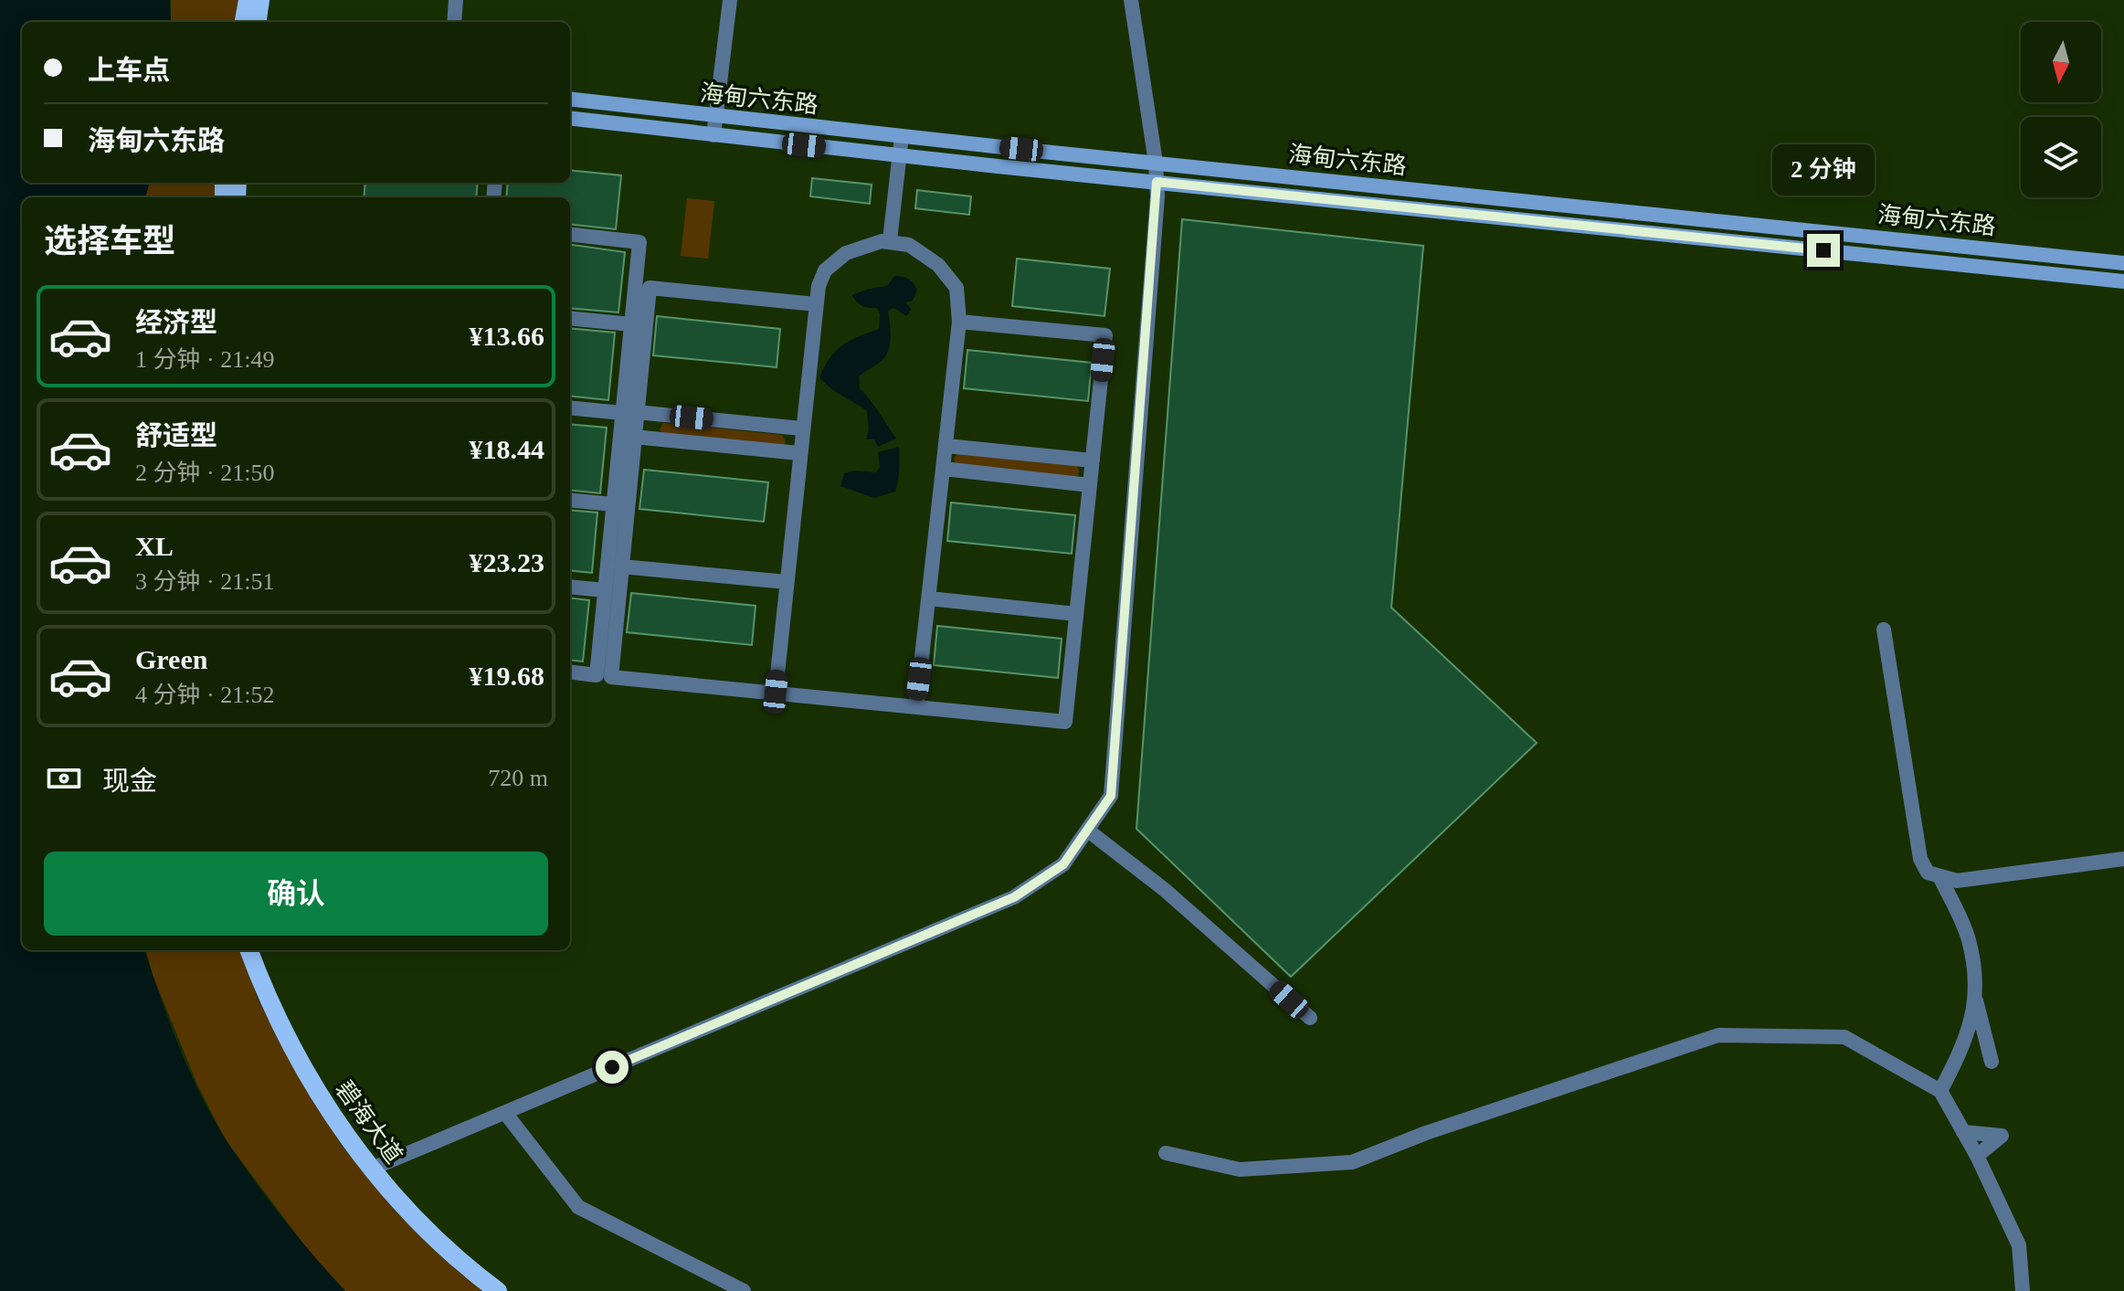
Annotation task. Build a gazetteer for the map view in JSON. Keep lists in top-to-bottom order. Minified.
{"streets":{"main road":["海甸六东路","碧海大道"]},"north":"bottom","page":{"banner":["上车点","海甸六东路"],"bubble":"2 分钟","heading":"选择车型","list":[{"name":"经济型","note":"1 分钟 · 21:49","value":"¥13.66"},{"name":"舒适型","note":"2 分钟 · 21:50","value":"¥18.44"},{"name":"XL","note":"3 分钟 · 21:51","value":"¥23.23"},{"name":"Green","note":"4 分钟 · 21:52","value":"¥19.68"}],"pay":["现金","720 m"],"buttons":"确认"}}
